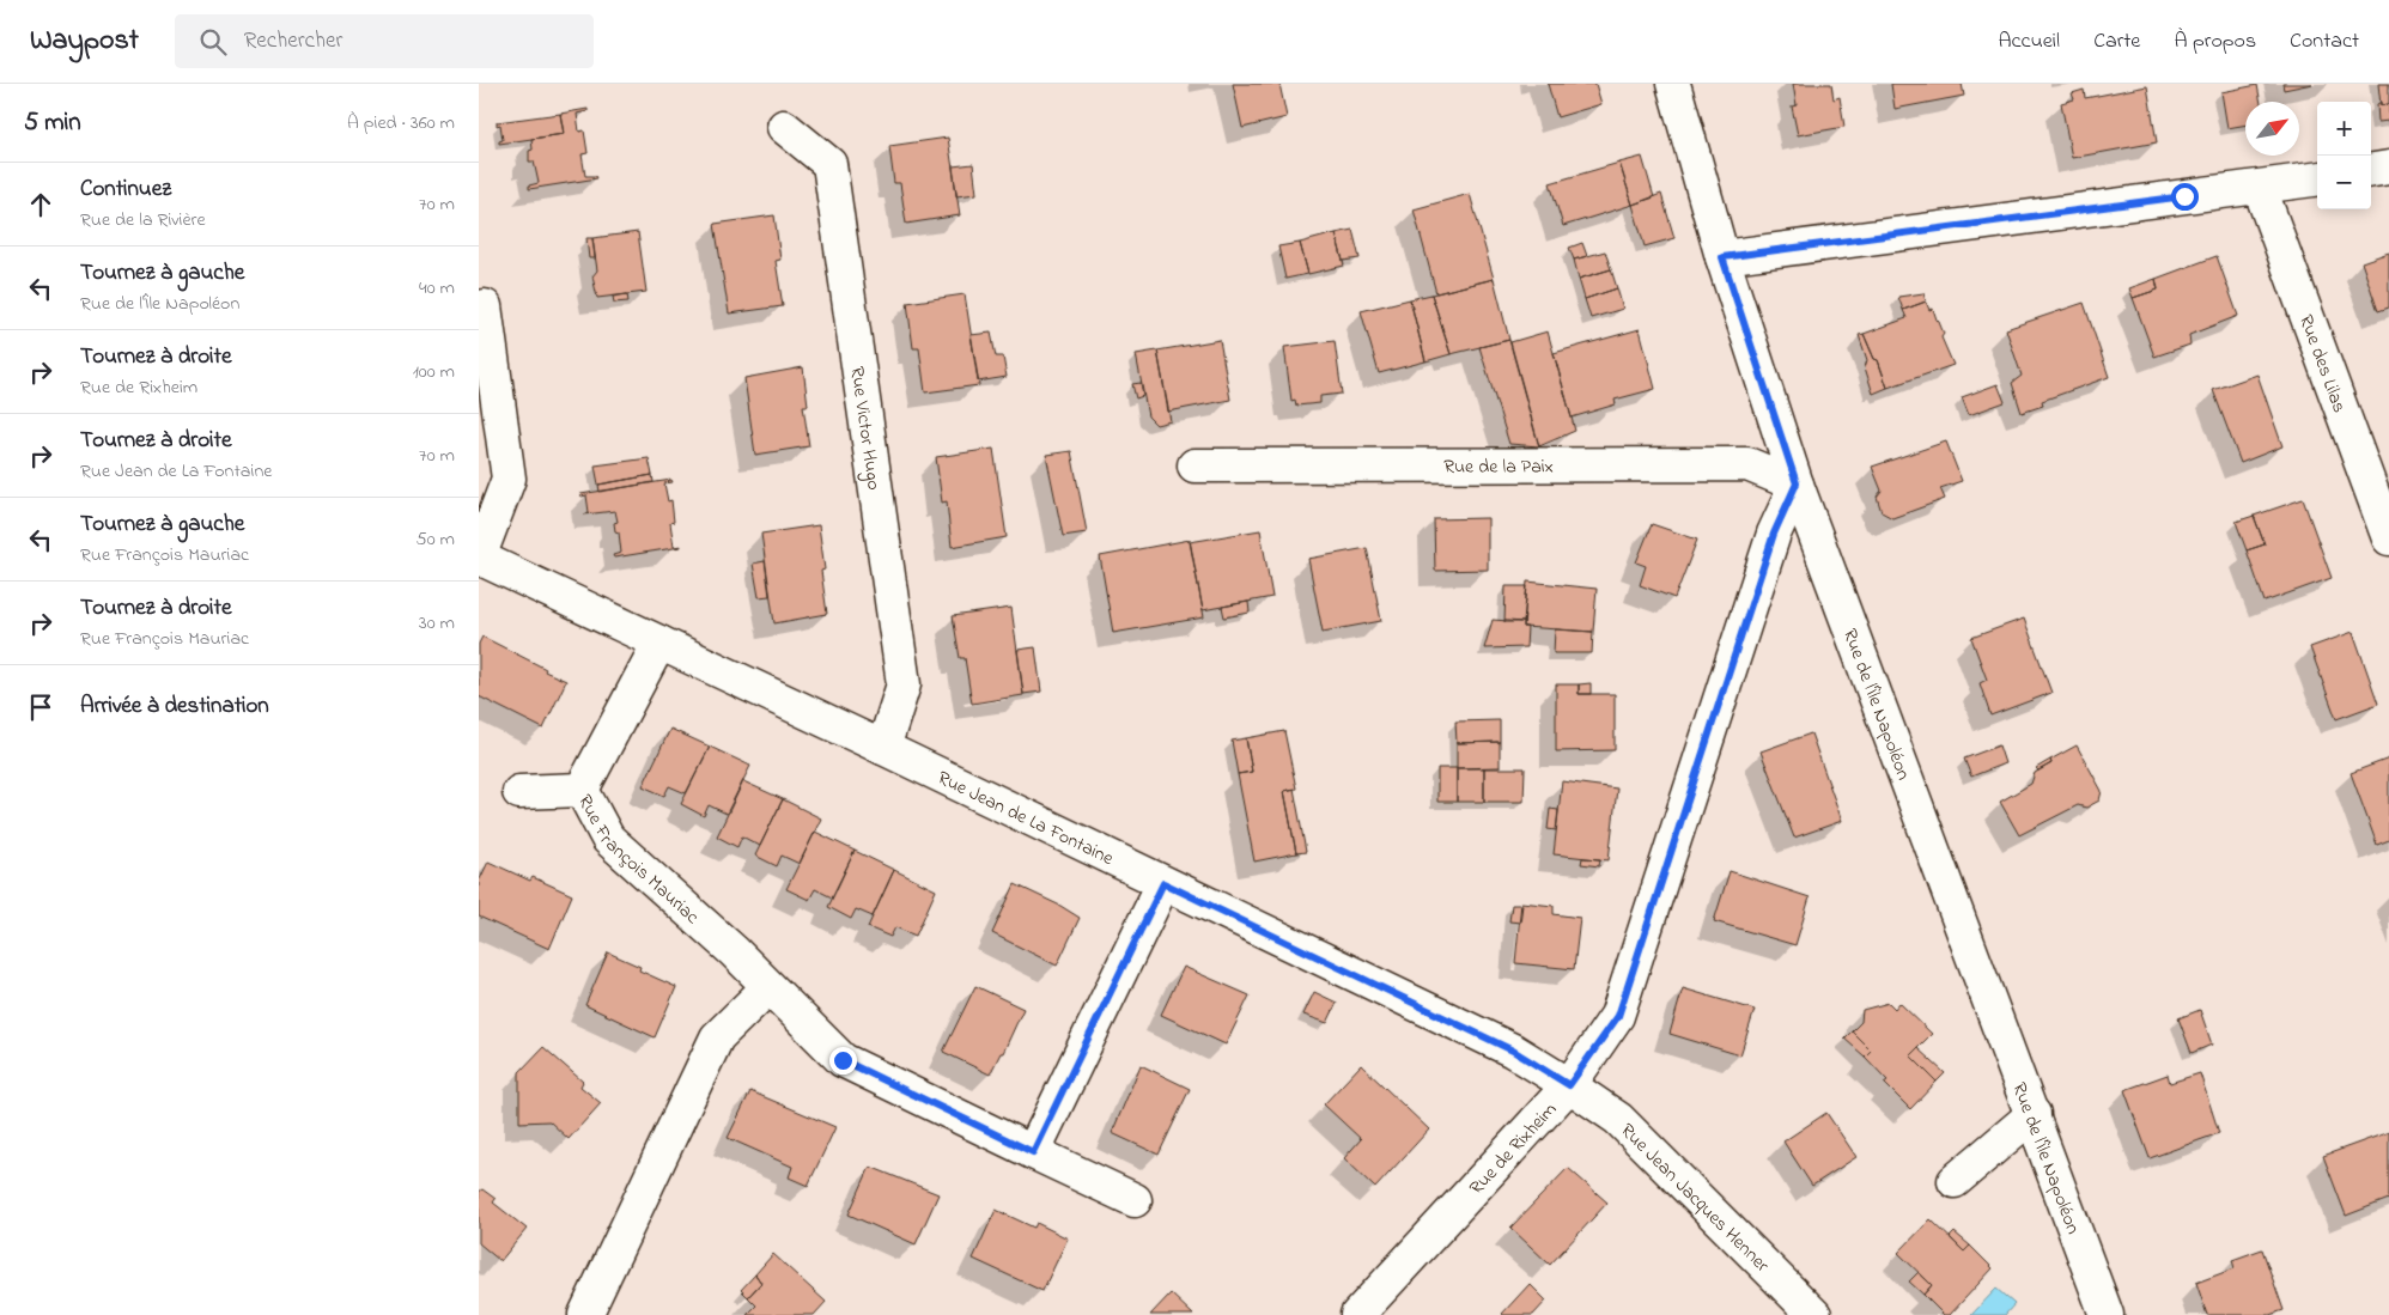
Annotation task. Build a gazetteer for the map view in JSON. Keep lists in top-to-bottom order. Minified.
{"streets":{"street":["Rue des Lilas","Rue Victor Hugo","Rue de la Paix","Rue de l'Île Napoléon","Rue Jean de La Fontaine","Rue François Mauriac","Rue de Rixheim","Rue Jean Jacques Henner"]},"crossings":[["Rue Victor Hugo","Rue Jean de La Fontaine"],["Rue de la Paix","Rue de l'Île Napoléon"],["Rue de la Paix","Rue de Rixheim"],["Rue de l'Île Napoléon","Rue de Rixheim"],["Rue Jean de La Fontaine","Rue François Mauriac"],["Rue Jean de La Fontaine","Rue de Rixheim"],["Rue Jean de La Fontaine","Rue Jean Jacques Henner"],["Rue de Rixheim","Rue Jean Jacques Henner"]],"north":"top right","page":{"header":"Waypost","search":"Rechercher","nav":["Accueil","Carte","À propos","Contact"],"heading":["5 min","À pied · 360 m"],"map_buttons":["+","−"],"list":[["Continuez","Rue de la Rivière","70 m"],["Tournez à gauche","Rue de l'Île Napoléon","40 m"],["Tournez à droite","Rue de Rixheim","100 m"],["Tournez à droite","Rue Jean de La Fontaine","70 m"],["Tournez à gauche","Rue François Mauriac","50 m"],["Tournez à droite","Rue François Mauriac","30 m"],"Arrivée à destination"]}}
